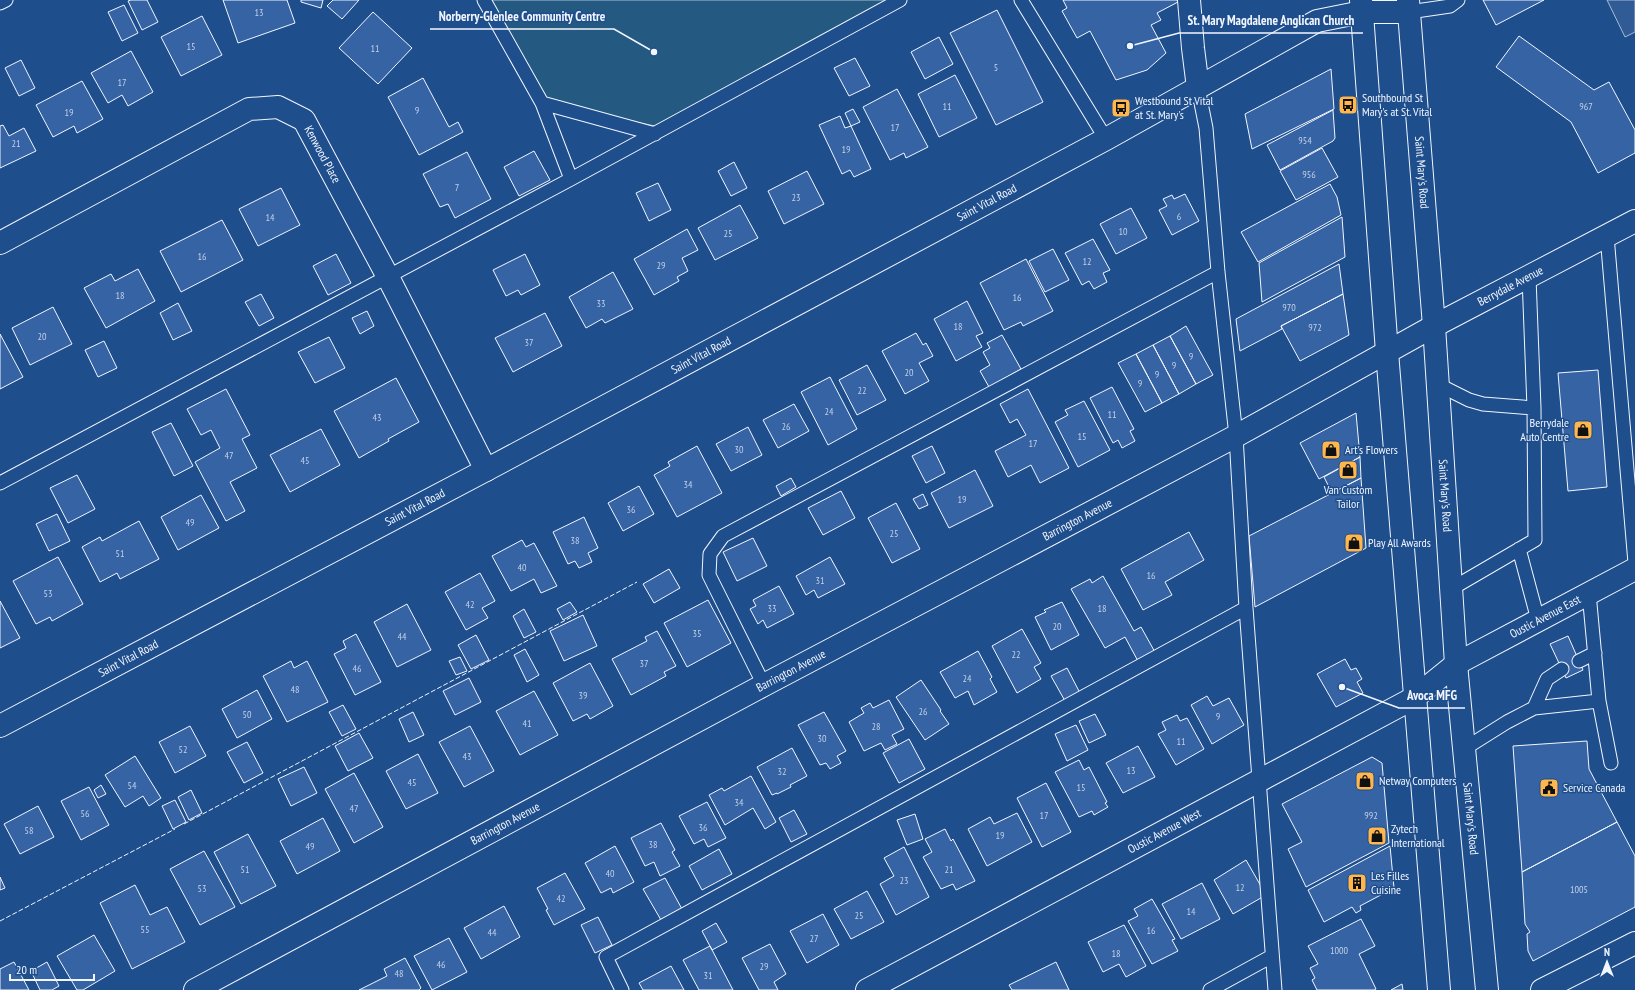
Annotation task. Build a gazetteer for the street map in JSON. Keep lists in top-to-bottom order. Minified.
{"streets":{"street":["Kenwood Place","Saint Mary's Road","Saint Vital Road","Berrydale Avenue","Barrington Avenue","Oustic Avenue East","Oustic Avenue West"]},"crossings":[["Kenwood Place","Saint Vital Road"],["Saint Mary's Road","Saint Vital Road"],["Saint Mary's Road","Berrydale Avenue"],["Saint Mary's Road","Oustic Avenue East"],["Saint Mary's Road","Oustic Avenue West"],["Berrydale Avenue","Barrington Avenue"],["Oustic Avenue East","Oustic Avenue West"]],"places":{"other":["St. Mary Magdalene Anglican Church","Norberry-Glenlee Community Centre","Avoca MFG"],"bus stop":["Southbound St Mary's at St. Vital","Westbound St Vital at St. Mary's"],"shop":["Berrydale Auto Centre","Art's Flowers","Van Custom Tailor","Play All Awards","Netway Computers","Zytech International"],"public building":["Service Canada"],"building":["Les Filles Cuisine"]},"house_numbers":["13","15","11","5","17","11","967","9","19","17","954","21","19","956","7","23","6","14","10","25","16","12","29","18","16","33","970","18","972","20","37","9","9","20","9","9","22","24","11","43","26","15","17","30","47","45","34","19","36","49","25","38","51","40","16","31","53","42","33","18","20","35","44","22","37","46","24","48","39","26","50","9","41","28","30","11","52","43","13","32","45","54","15","34","47","56","17","992","36","58","19","38","49","51","21","40","23","12","53","1005","42","14","25","55","16","44","27","1000","18","46","29","48","31"],"scale_bar":"20 m","north":"top"}
